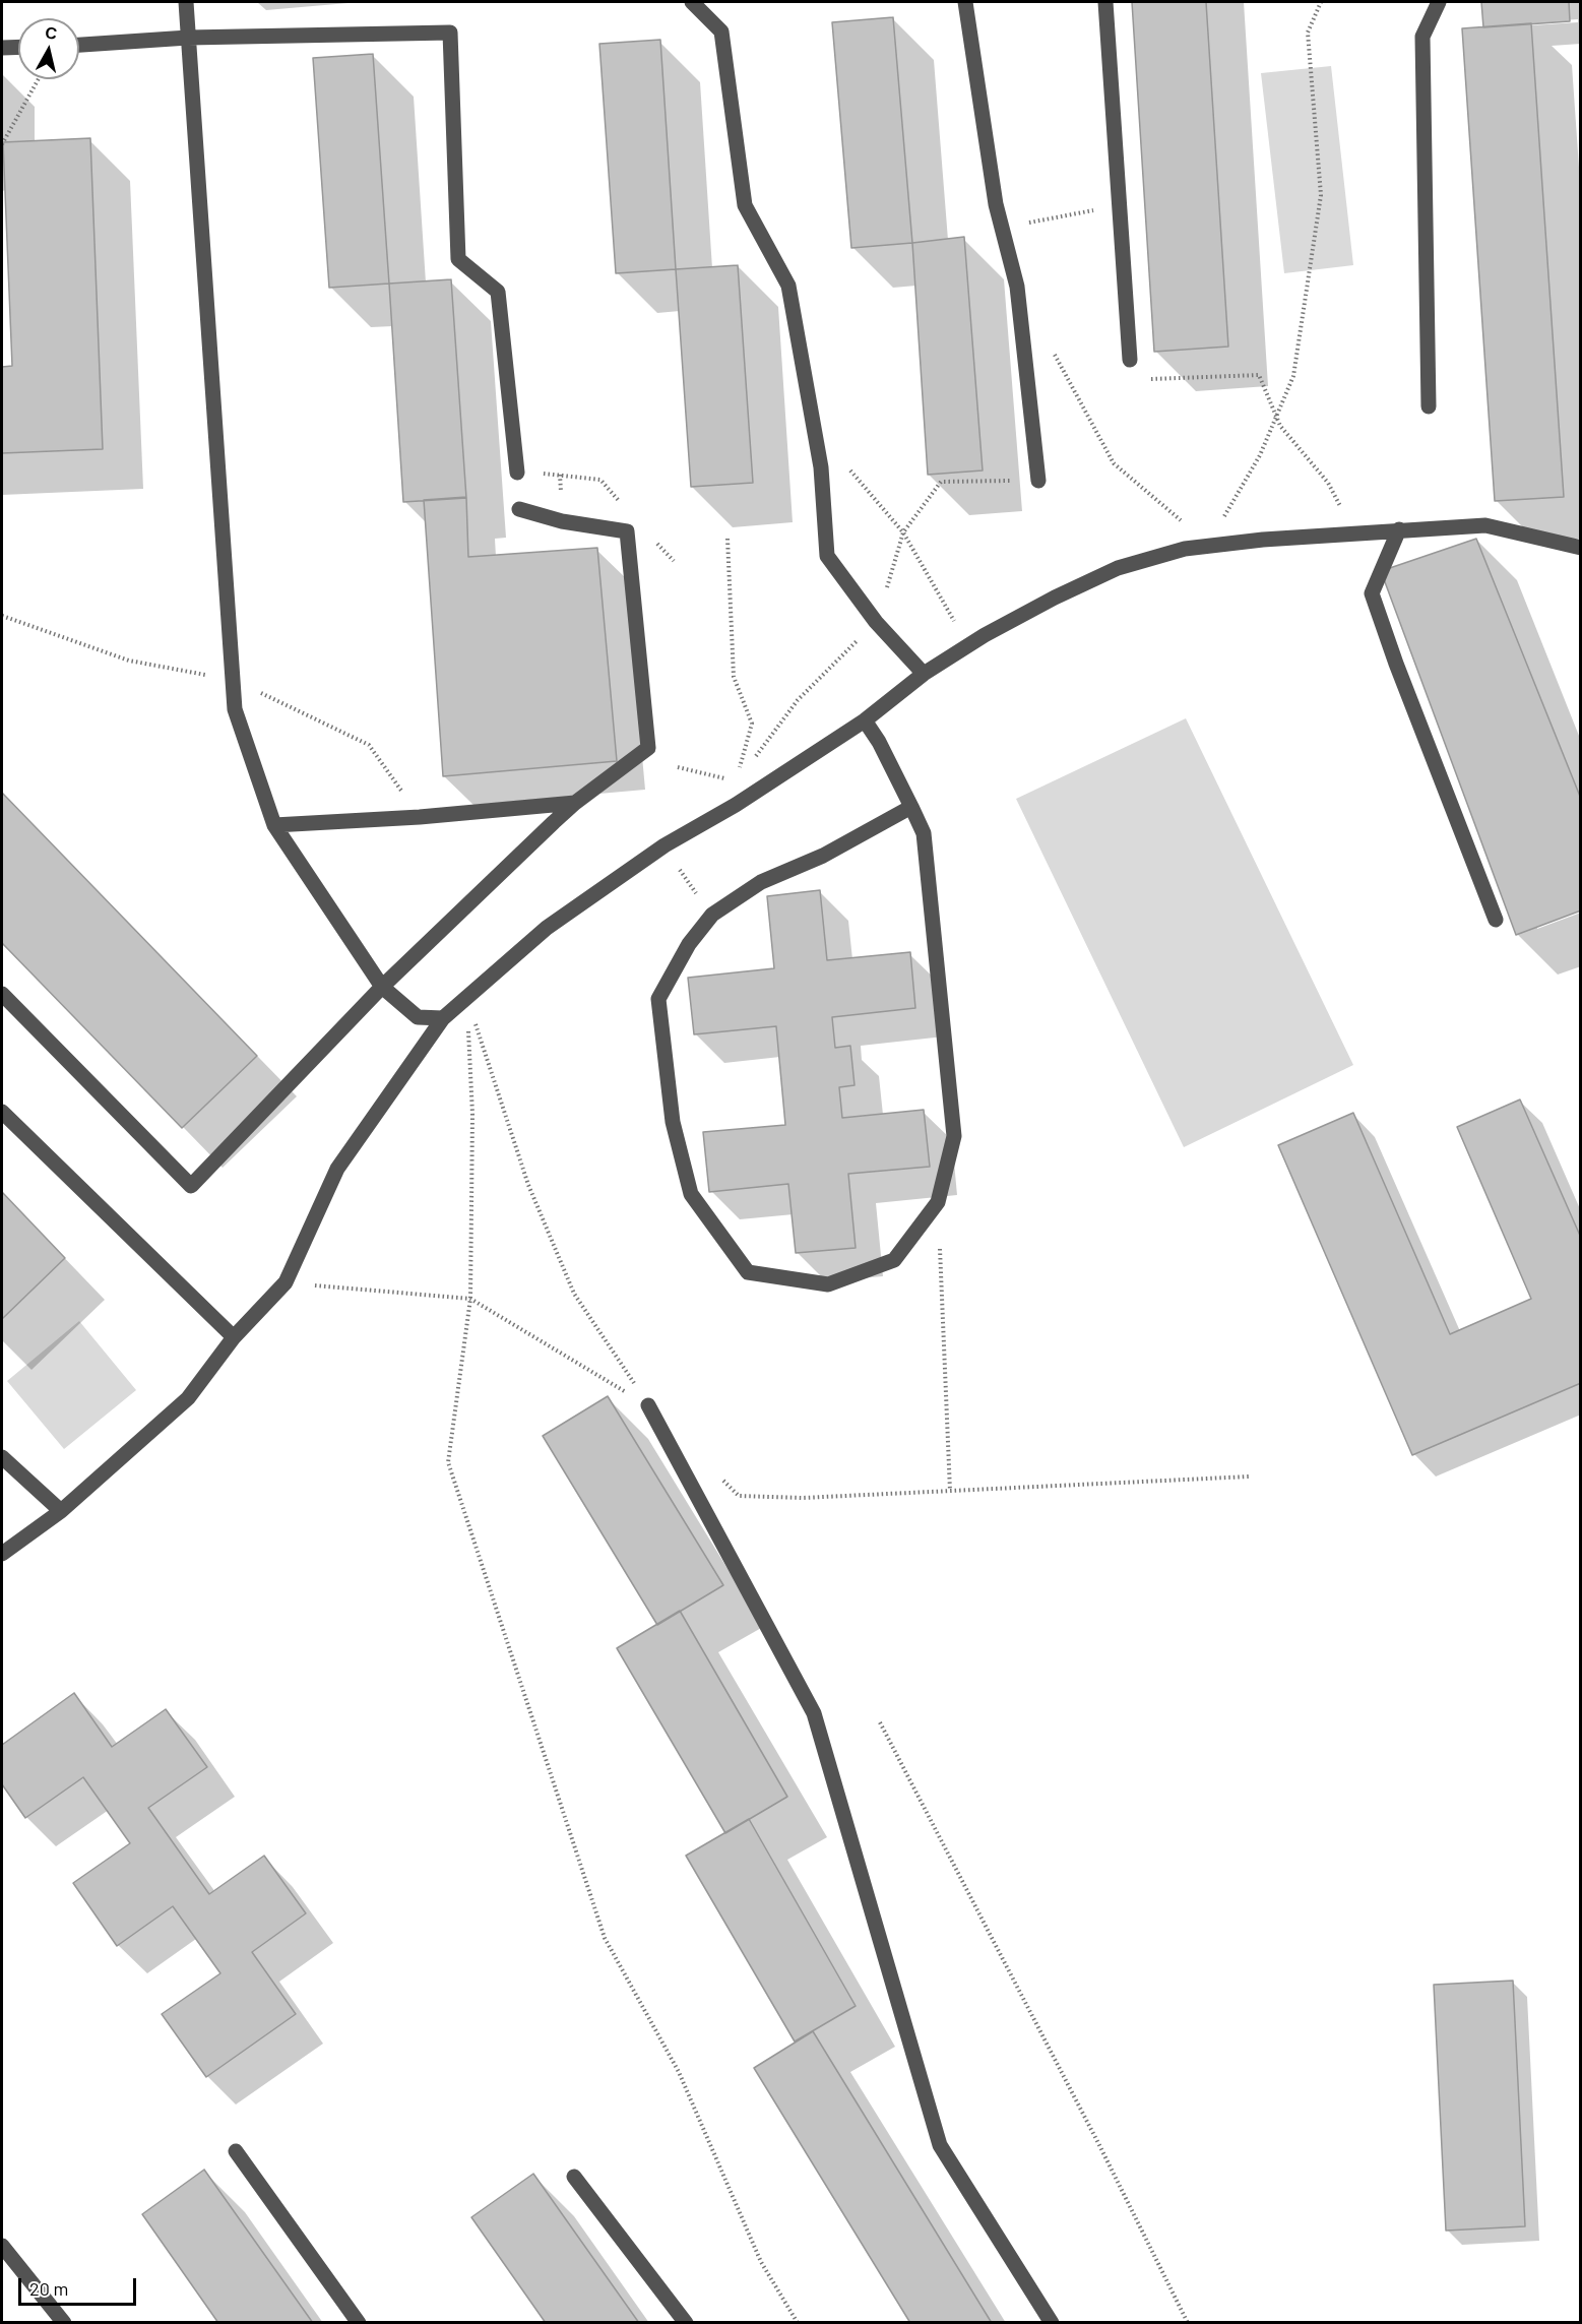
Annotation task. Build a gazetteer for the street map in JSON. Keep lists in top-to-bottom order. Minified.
{"scale_bar":"20 m","north":"top"}
